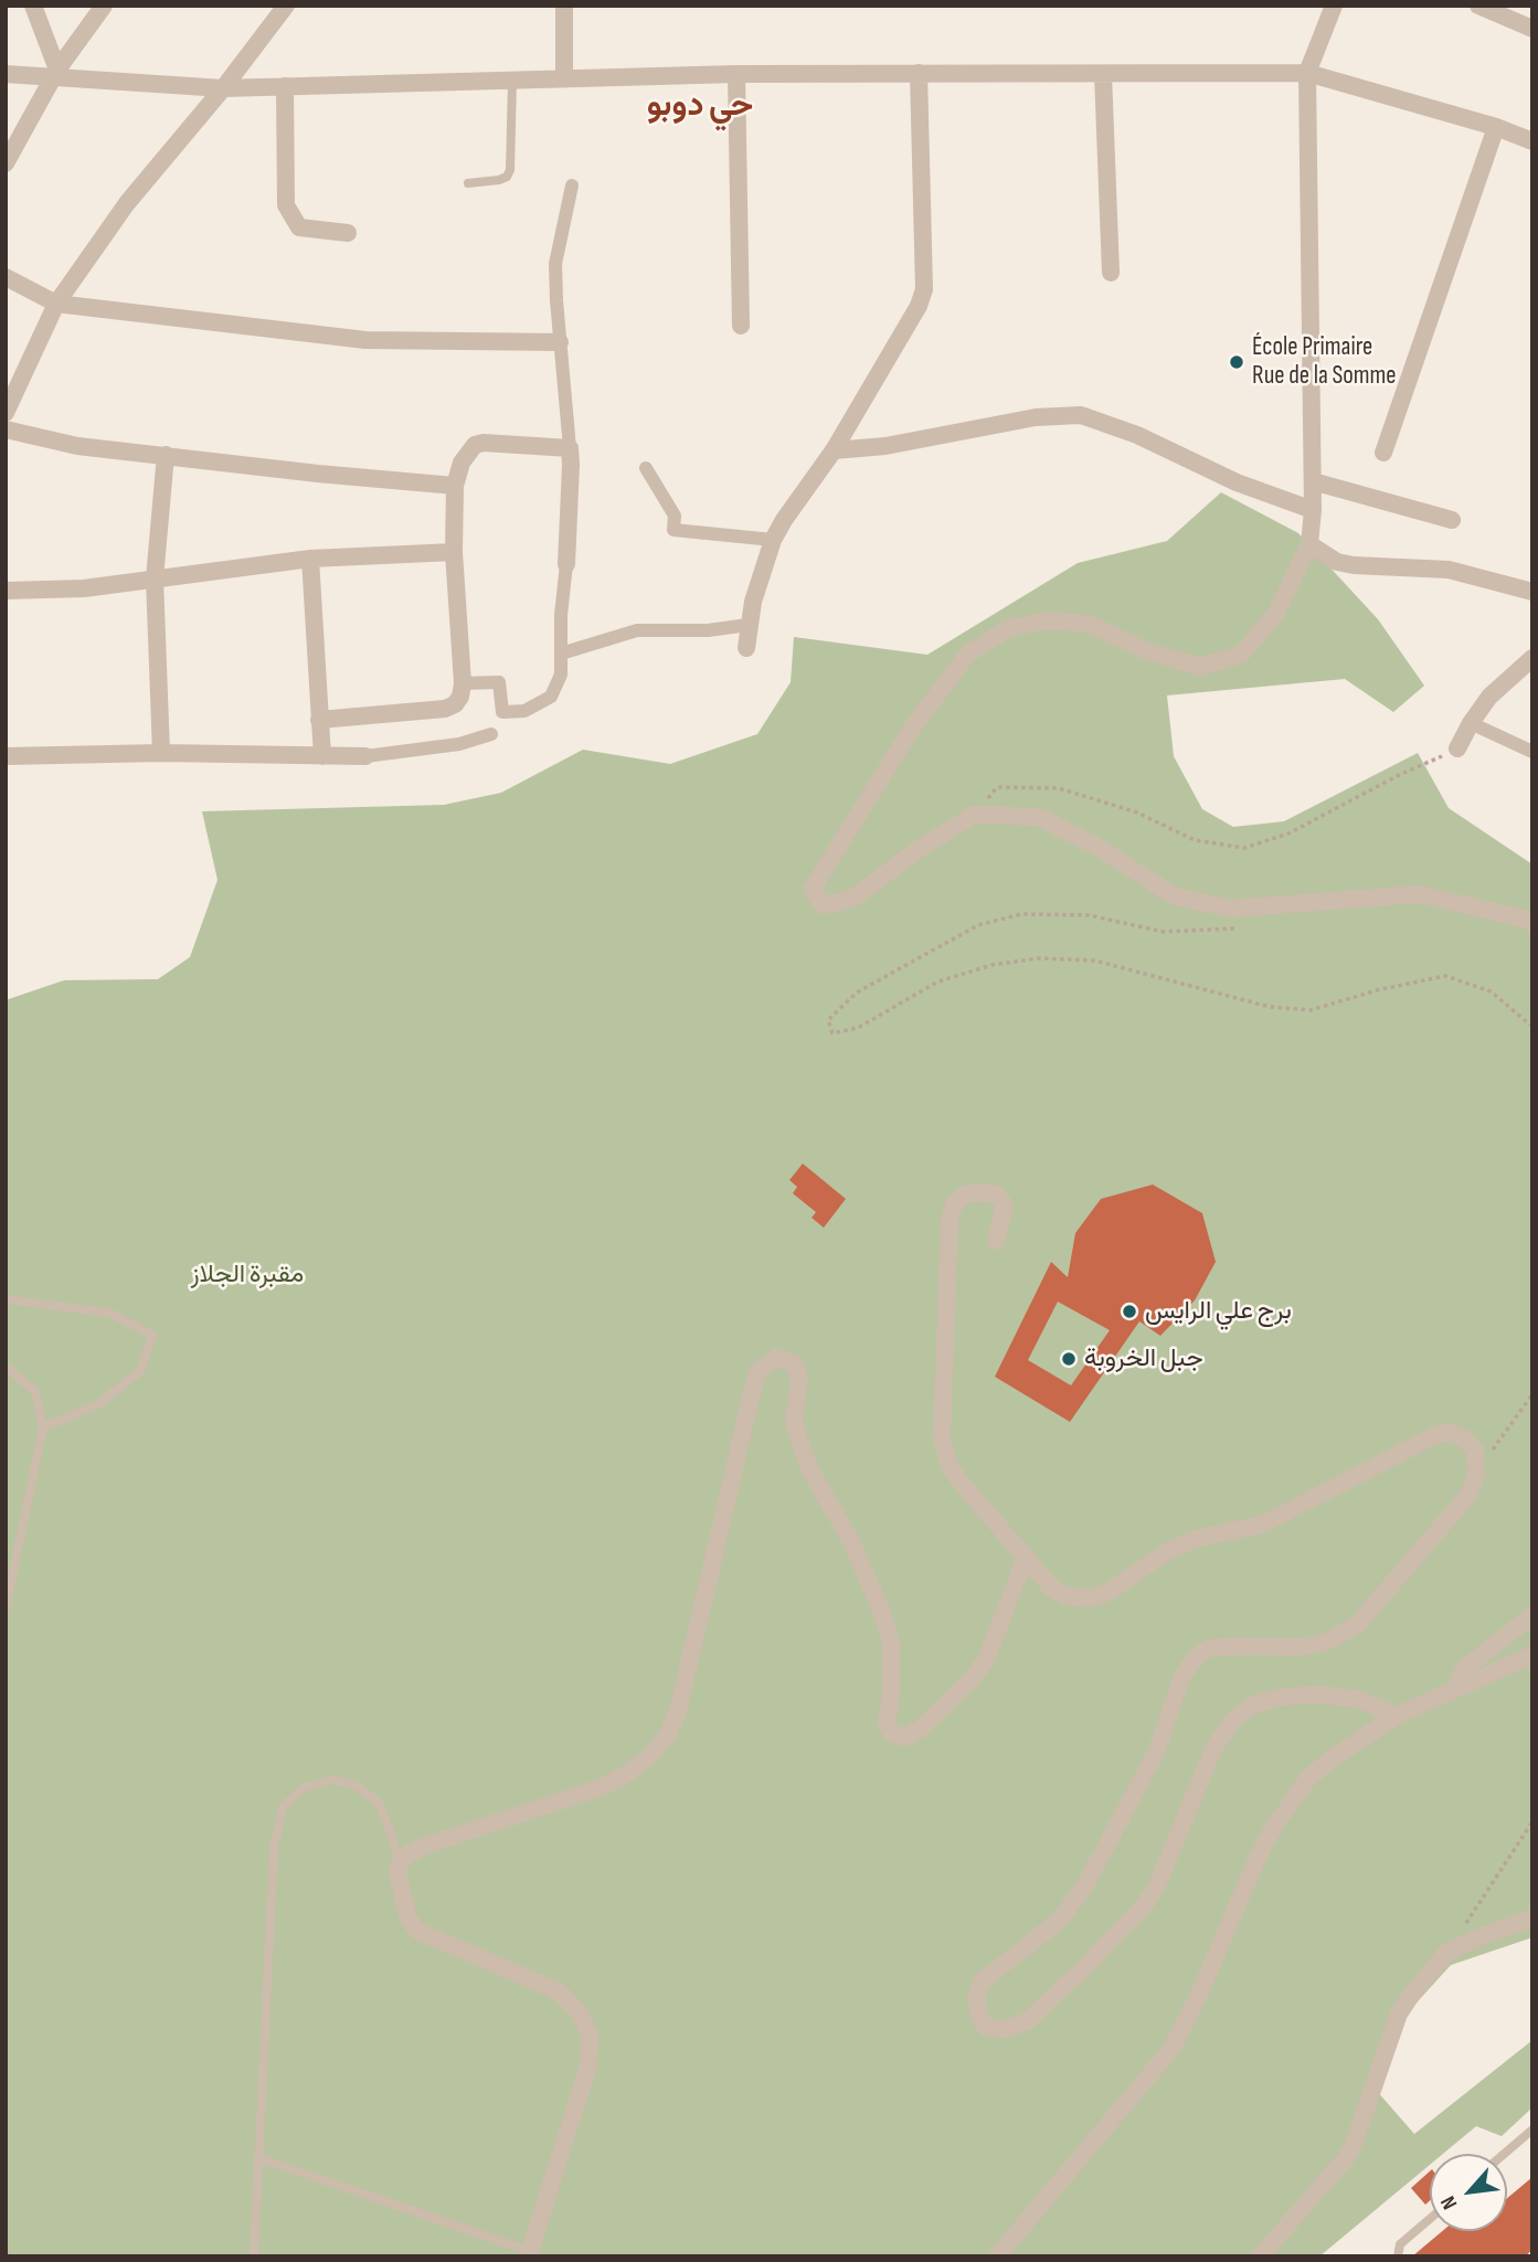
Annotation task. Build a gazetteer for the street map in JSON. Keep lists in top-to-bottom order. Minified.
{"districts":["حي دوبو"],"parks":["مقبرة الجلاز"],"places":["École Primaire Rue de la Somme","برج علي الرايس","جبل الخروبة"],"north":"bottom left"}
